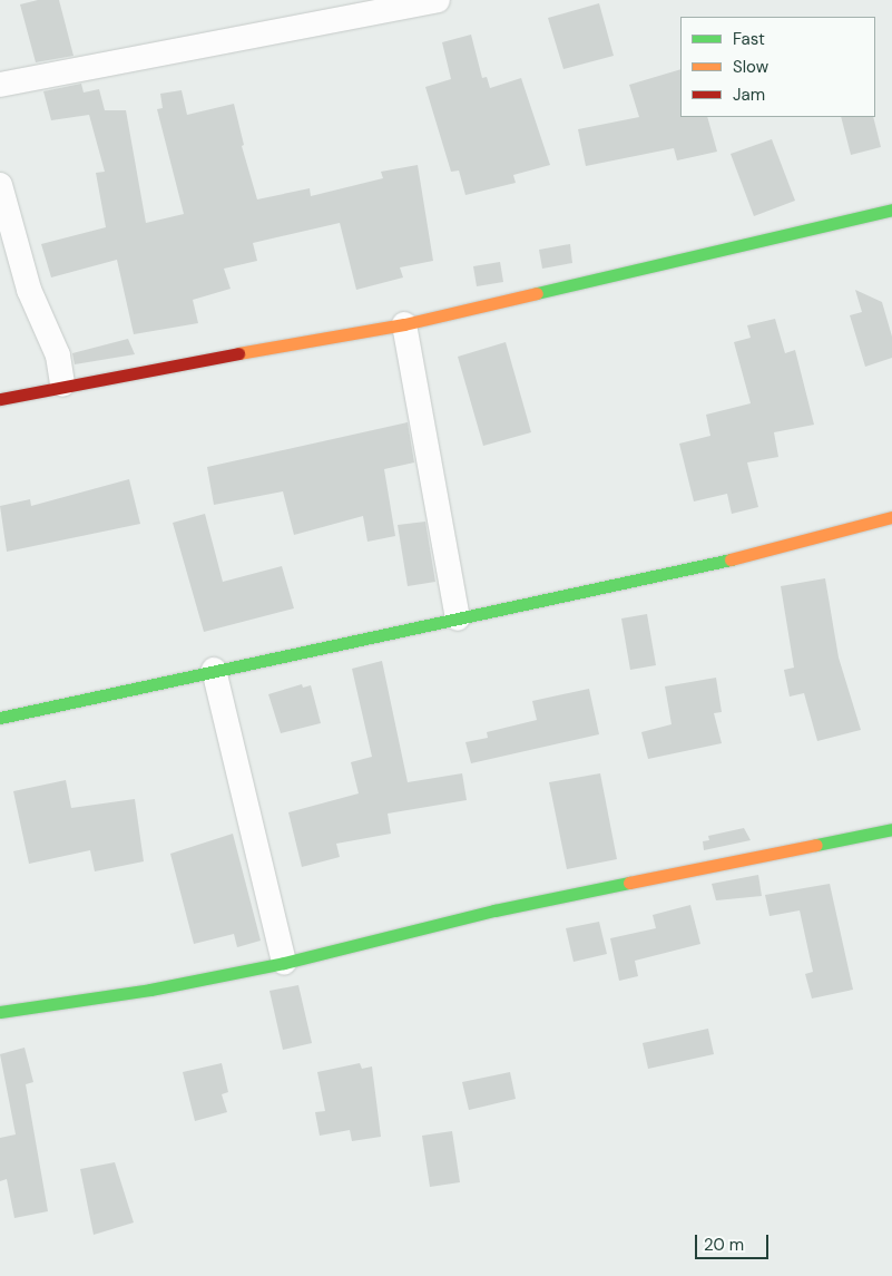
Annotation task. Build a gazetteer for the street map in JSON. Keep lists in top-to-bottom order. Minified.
{"legend":["Fast","Slow","Jam"],"scale_bar":"20 m"}
